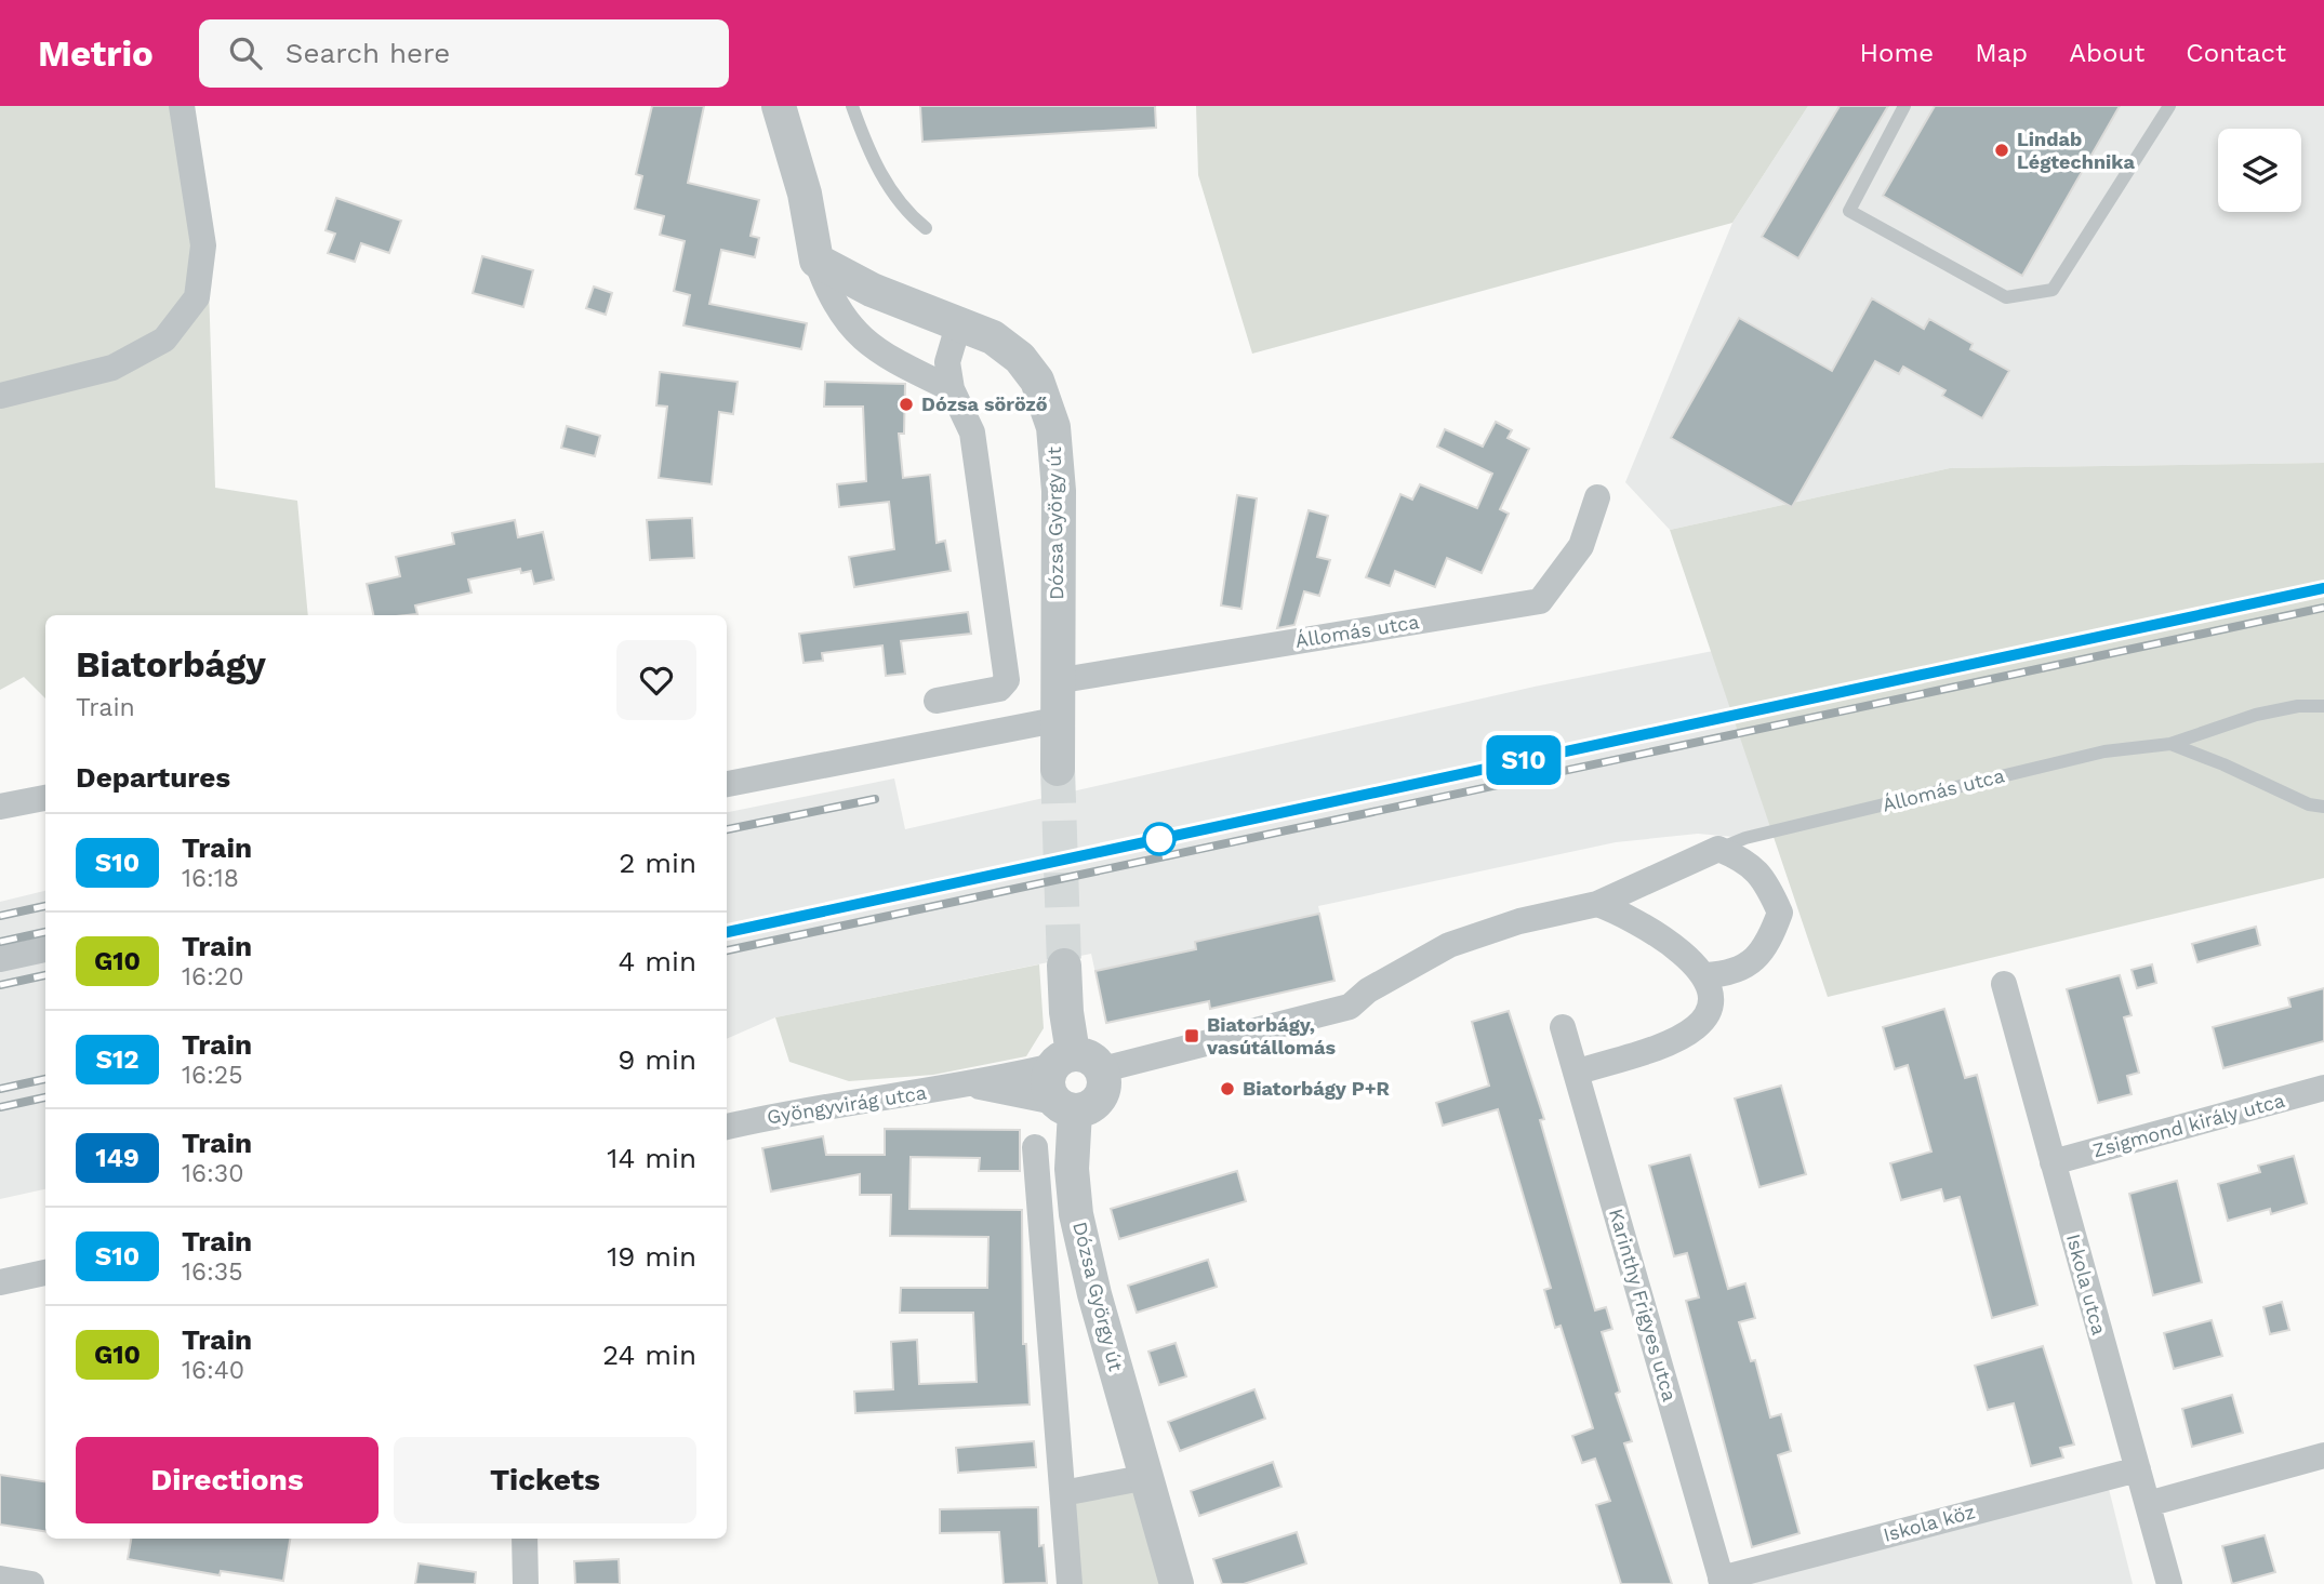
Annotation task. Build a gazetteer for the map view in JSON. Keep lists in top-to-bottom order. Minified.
{"streets":{"street":["Dózsa György út","Állomás utca","Gyöngyvirág utca","Zsigmond király utca","Iskola utca","Karinthy Frigyes utca","Iskola köz"]},"crossings":[["Dózsa György út","Állomás utca"],["Dózsa György út","Gyöngyvirág utca"],["Állomás utca","Gyöngyvirág utca"],["Zsigmond király utca","Iskola utca"],["Iskola utca","Iskola köz"],["Karinthy Frigyes utca","Iskola köz"]],"places":{"other":["Lindab Légtechnika","Dózsa söröző","Biatorbágy P+R"],"transit":["Biatorbágy, vasútállomás"]},"page":{"header":"Metrio","search":"Search here","nav":["Home","Map","About","Contact"],"on_map":"S10","heading":[["Biatorbágy","Train"],"Departures"],"list":[{"mark":"S10","name":"Train","note":"16:18","value":"2 min"},{"mark":"G10","name":"Train","note":"16:20","value":"4 min"},{"mark":"S12","name":"Train","note":"16:25","value":"9 min"},{"mark":"149","name":"Train","note":"16:30","value":"14 min"},{"mark":"S10","name":"Train","note":"16:35","value":"19 min"},{"mark":"G10","name":"Train","note":"16:40","value":"24 min"}],"buttons":["Directions","Tickets"]}}
